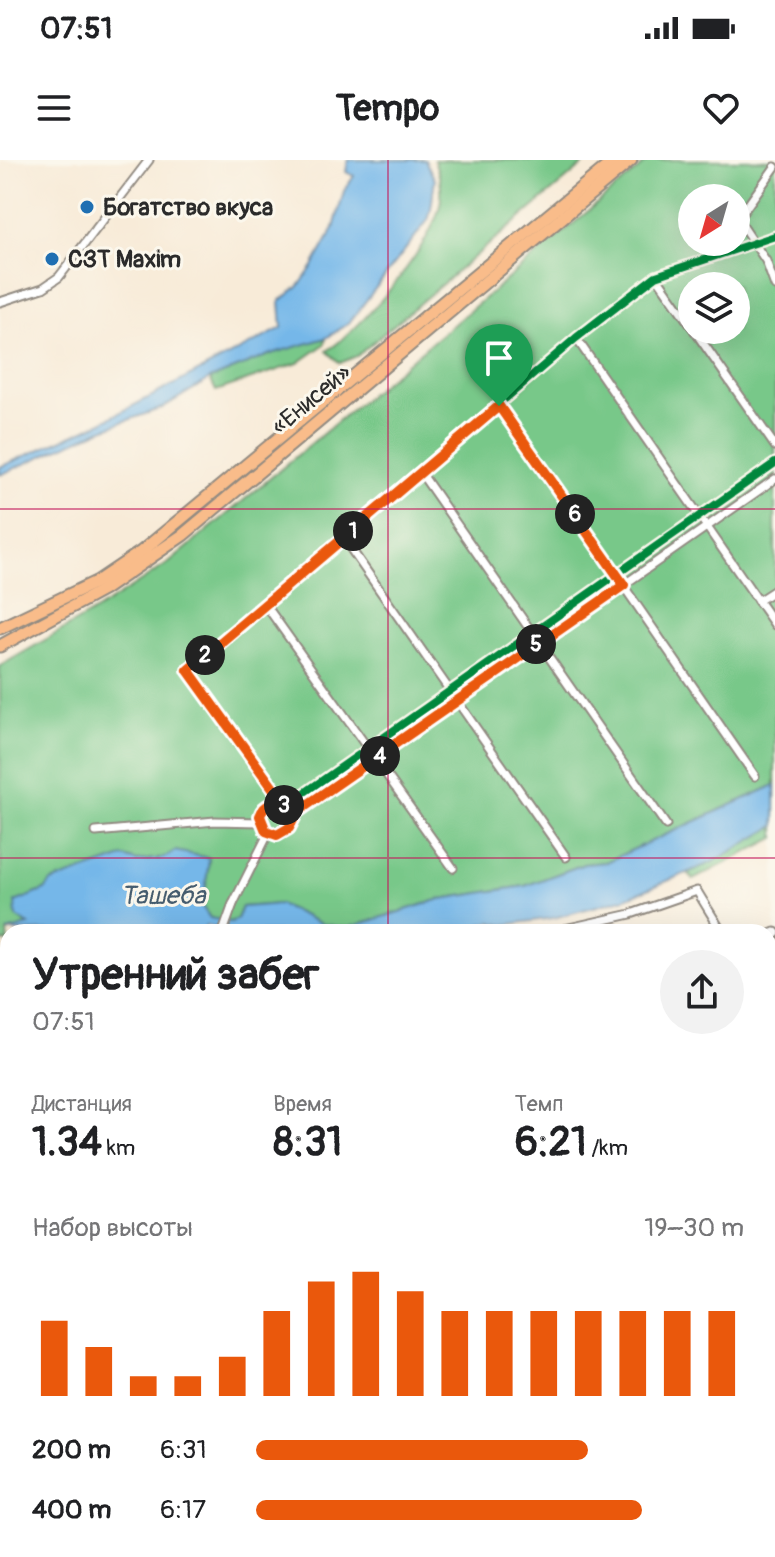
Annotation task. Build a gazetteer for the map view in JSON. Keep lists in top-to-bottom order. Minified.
{"streets":{"highway":["«Енисей»"]},"water":["Ташеба"],"places":["Богатство вкуса","СЗТ Maxim"],"north":"bottom left","page":{"status":"07:51","header":"Tempo","pins":["6","1","5","2","4","3"],"heading":["Утренний забег","07:51"],"stats":[["Дистанция","1.34 km"],["Время","8:31"],["Темп","6:21 /km"]],"chart":["Набор высоты","19–30 m"],"list":[{"name":"200 m","note":"6:31"},{"name":"400 m","note":"6:17"}]}}
